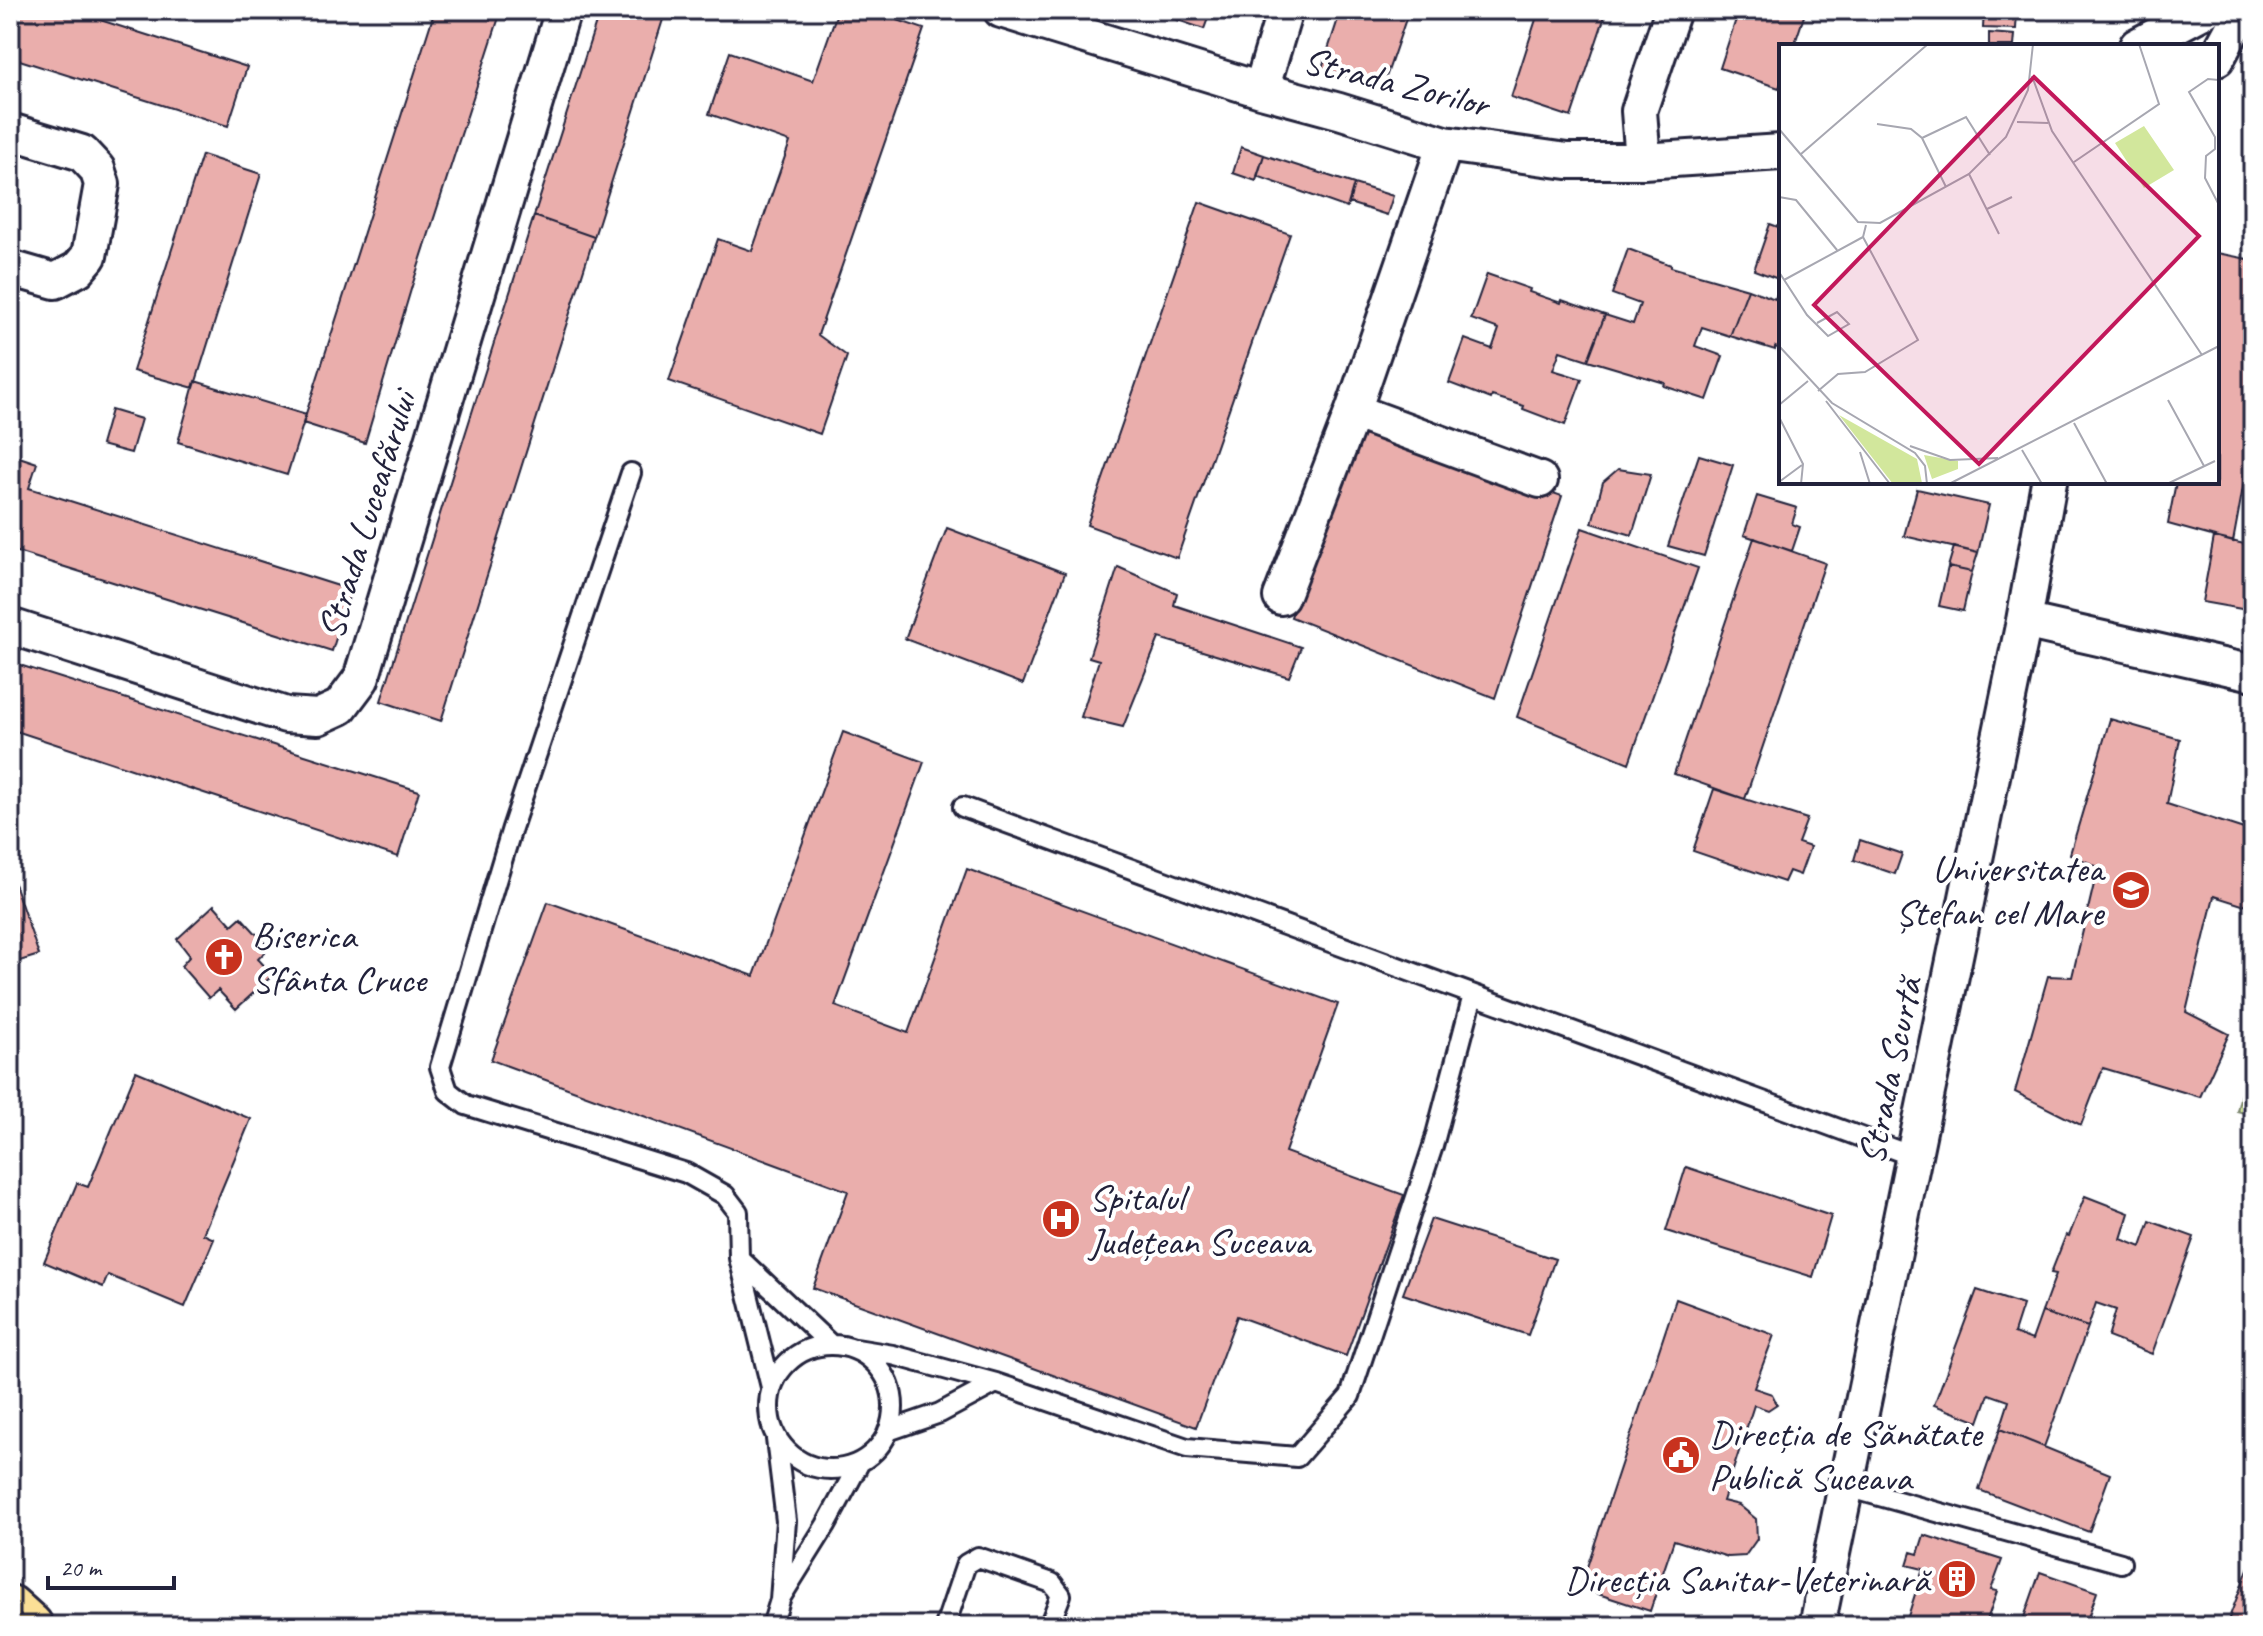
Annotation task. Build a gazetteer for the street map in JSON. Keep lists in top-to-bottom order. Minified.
{"streets":{"street":["Strada Zorilor","Strada Luceafărului","Strada Scurtă"]},"places":{"school or university":["Universitatea Ștefan cel Mare"],"church":["Biserica Sfânta Cruce"],"hospital":["Spitalul Județean Suceava"],"public building":["Direcția de Sănătate Publică Suceava"],"building":["Direcția Sanitar-Veterinară"]},"scale_bar":"20 m"}
